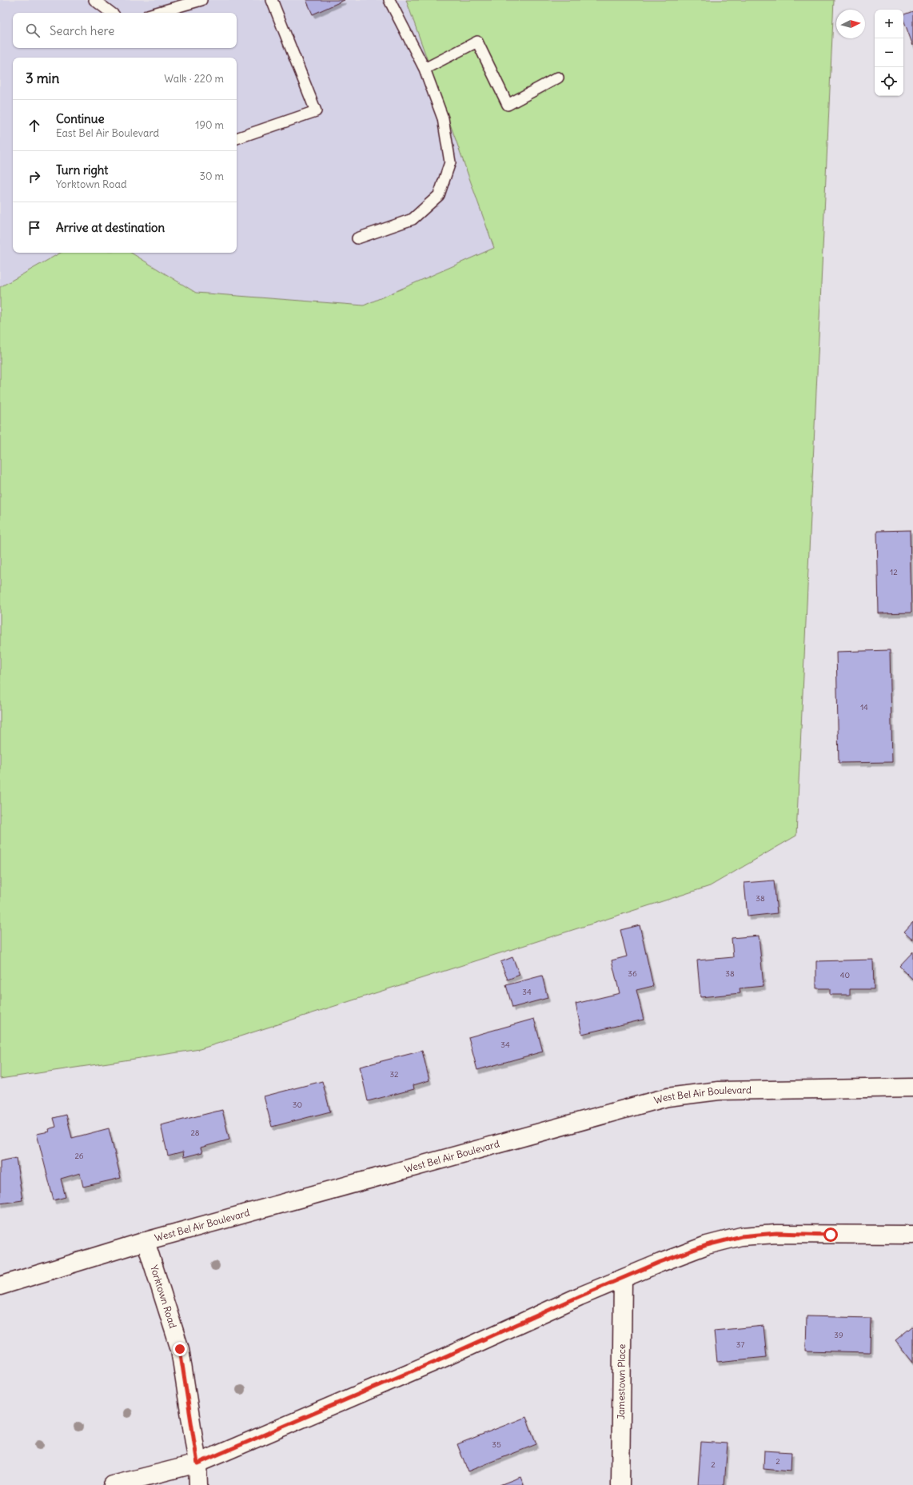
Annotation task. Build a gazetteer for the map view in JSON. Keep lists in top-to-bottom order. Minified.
{"streets":{"street":["West Bel Air Boulevard","Yorktown Road","Jamestown Place"]},"crossings":[["West Bel Air Boulevard","Yorktown Road"]],"house_numbers":["12","14","38","36","38","40","34","34","32","30","28","26","39","37","35","2","2"],"north":"right","page":{"map_buttons":["+","−"],"search":"Search here","heading":["3 min","Walk · 220 m"],"list":[["Continue","East Bel Air Boulevard","190 m"],["Turn right","Yorktown Road","30 m"],"Arrive at destination"]}}
